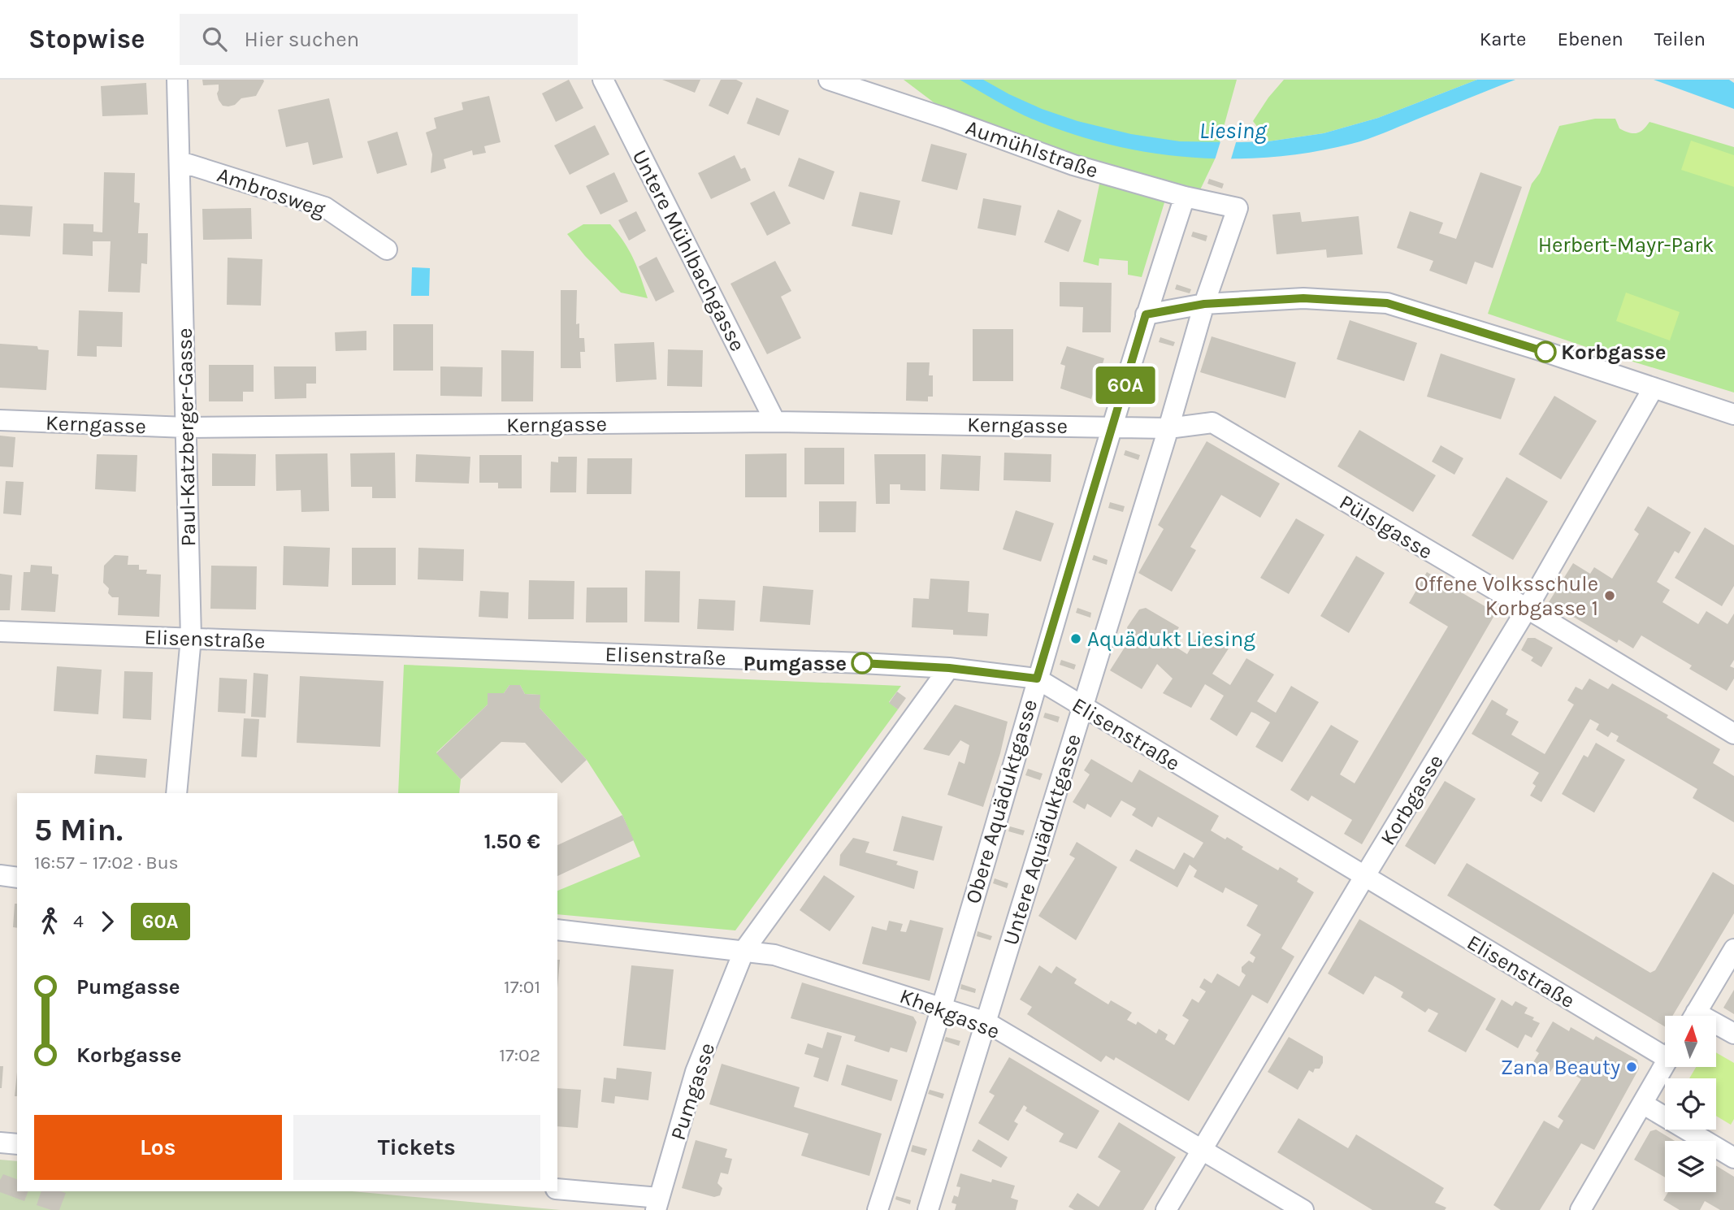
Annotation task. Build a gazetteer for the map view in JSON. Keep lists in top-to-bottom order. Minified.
{"streets":{"street":["Aumühlstraße","Ambrosweg","Untere Mühlbachgasse","Kerngasse","Paul-Katzberger-Gasse","Pülslgasse","Elisenstraße","Korbgasse","Obere Aquäduktgasse","Untere Aquäduktgasse","Khekgasse","Pumgasse"]},"crossings":[["Aumühlstraße","Obere Aquäduktgasse"],["Aumühlstraße","Untere Aquäduktgasse"],["Ambrosweg","Paul-Katzberger-Gasse"],["Untere Mühlbachgasse","Kerngasse"],["Kerngasse","Paul-Katzberger-Gasse"],["Kerngasse","Pülslgasse"],["Kerngasse","Obere Aquäduktgasse"],["Paul-Katzberger-Gasse","Elisenstraße"],["Pülslgasse","Korbgasse"],["Pülslgasse","Obere Aquäduktgasse"],["Pülslgasse","Untere Aquäduktgasse"],["Elisenstraße","Korbgasse"],["Elisenstraße","Obere Aquäduktgasse"],["Elisenstraße","Untere Aquäduktgasse"],["Elisenstraße","Pumgasse"],["Korbgasse","Khekgasse"],["Obere Aquäduktgasse","Khekgasse"],["Untere Aquäduktgasse","Khekgasse"],["Khekgasse","Pumgasse"]],"water":["Liesing"],"parks":["Herbert-Mayr-Park"],"places":["Korbgasse","Offene Volksschule Korbgasse 1","Aquädukt Liesing","Pumgasse","Zana Beauty"],"lines":["bus line 60A"],"north":"top","page":{"header":"Stopwise","search":"Hier suchen","nav":["Karte","Ebenen","Teilen"],"on_map":"60A","heading":["5 Min.","16:57 – 17:02 · Bus","1.50 €"],"legs":["4","60A"],"list":[{"name":"Pumgasse","value":"17:01"},{"name":"Korbgasse","value":"17:02"}],"buttons":["Los","Tickets"]}}
